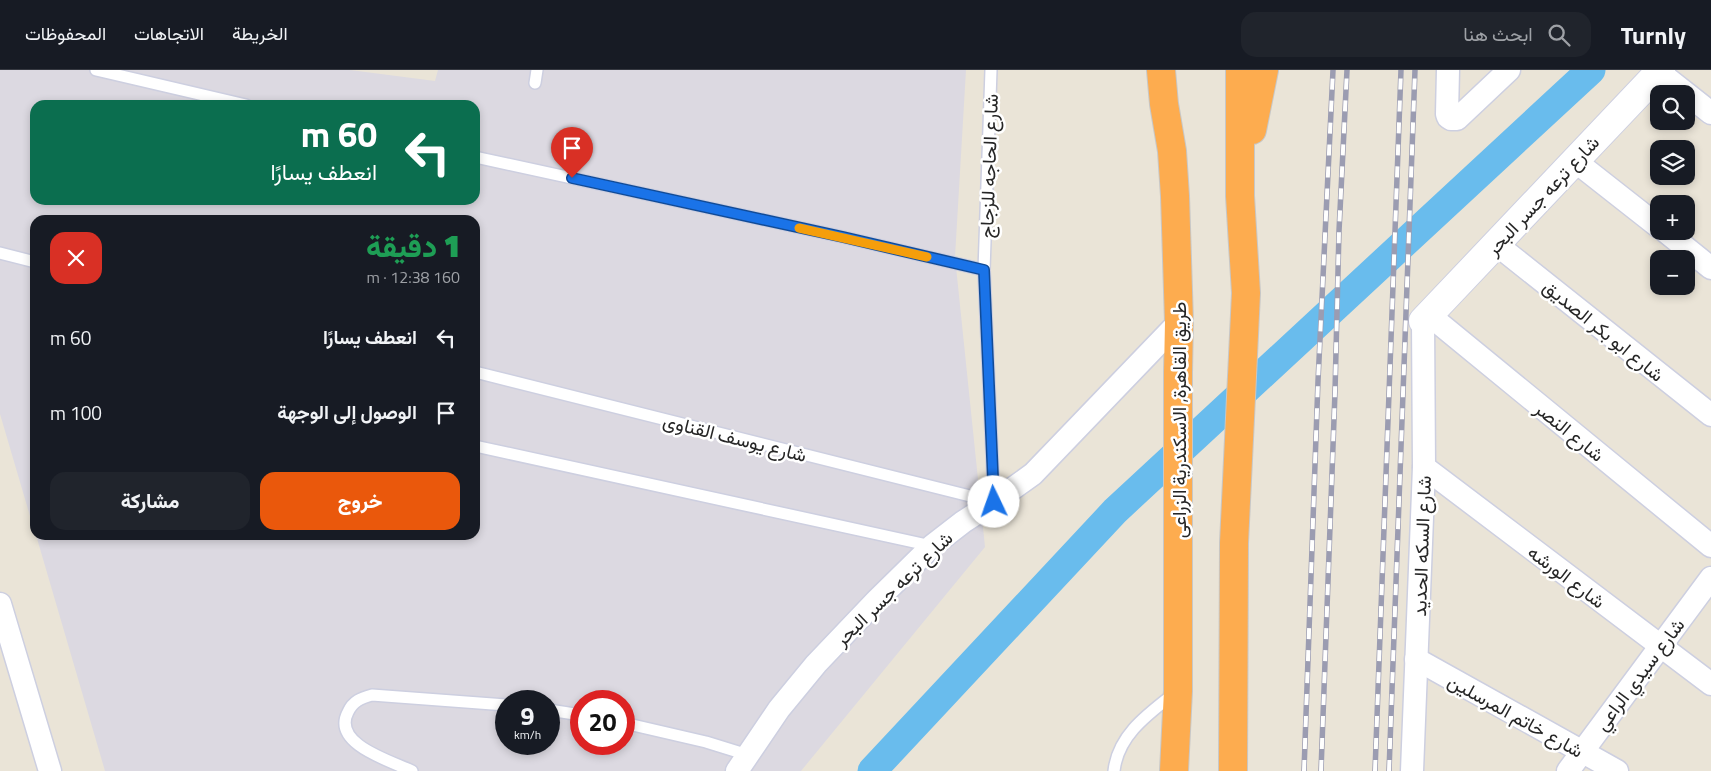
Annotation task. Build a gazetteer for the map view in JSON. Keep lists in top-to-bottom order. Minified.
{"streets":{"highway":["طريق القاهرة, الاسكندرية الزراعى"],"street":["شارع ترعه جسر البحر","شارع ابو بكر الصديق","شارع النصر","شارع السكه الحديد","شارع الورشه","شارع سيدي الراعي","شارع خاتم المرسلين"],"lane":["شارع الحاجه للزجاج","شارع يوسف القناوى"]},"crossings":[["شارع الحاجه للزجاج","شارع ترعه جسر البحر"],["شارع الحاجه للزجاج","شارع يوسف القناوى"],["شارع ترعه جسر البحر","شارع ابو بكر الصديق"],["شارع ترعه جسر البحر","طريق القاهرة, الاسكندرية الزراعى"],["شارع ترعه جسر البحر","شارع النصر"],["شارع ترعه جسر البحر","شارع يوسف القناوى"],["شارع ترعه جسر البحر","شارع السكه الحديد"],["شارع النصر","شارع السكه الحديد"],["شارع السكه الحديد","شارع الورشه"],["شارع السكه الحديد","شارع خاتم المرسلين"],["شارع الورشه","شارع سيدي الراعي"],["شارع سيدي الراعي","شارع خاتم المرسلين"]],"page":{"header":"Turnly","search":"ابحث هنا","nav":["الخريطة","الاتجاهات","المحفوظات"],"map_buttons":["+","−"],"turn":["60 m","انعطف يسارًا"],"heading":["1 دقيقة","160 m · 12:38"],"list":[{"name":"انعطف يسارًا","value":"60 m"},{"name":"الوصول إلى الوجهة","value":"100 m"}],"buttons":["خروج","مشاركة"],"speed":"9 km/h","limit":"20"}}
